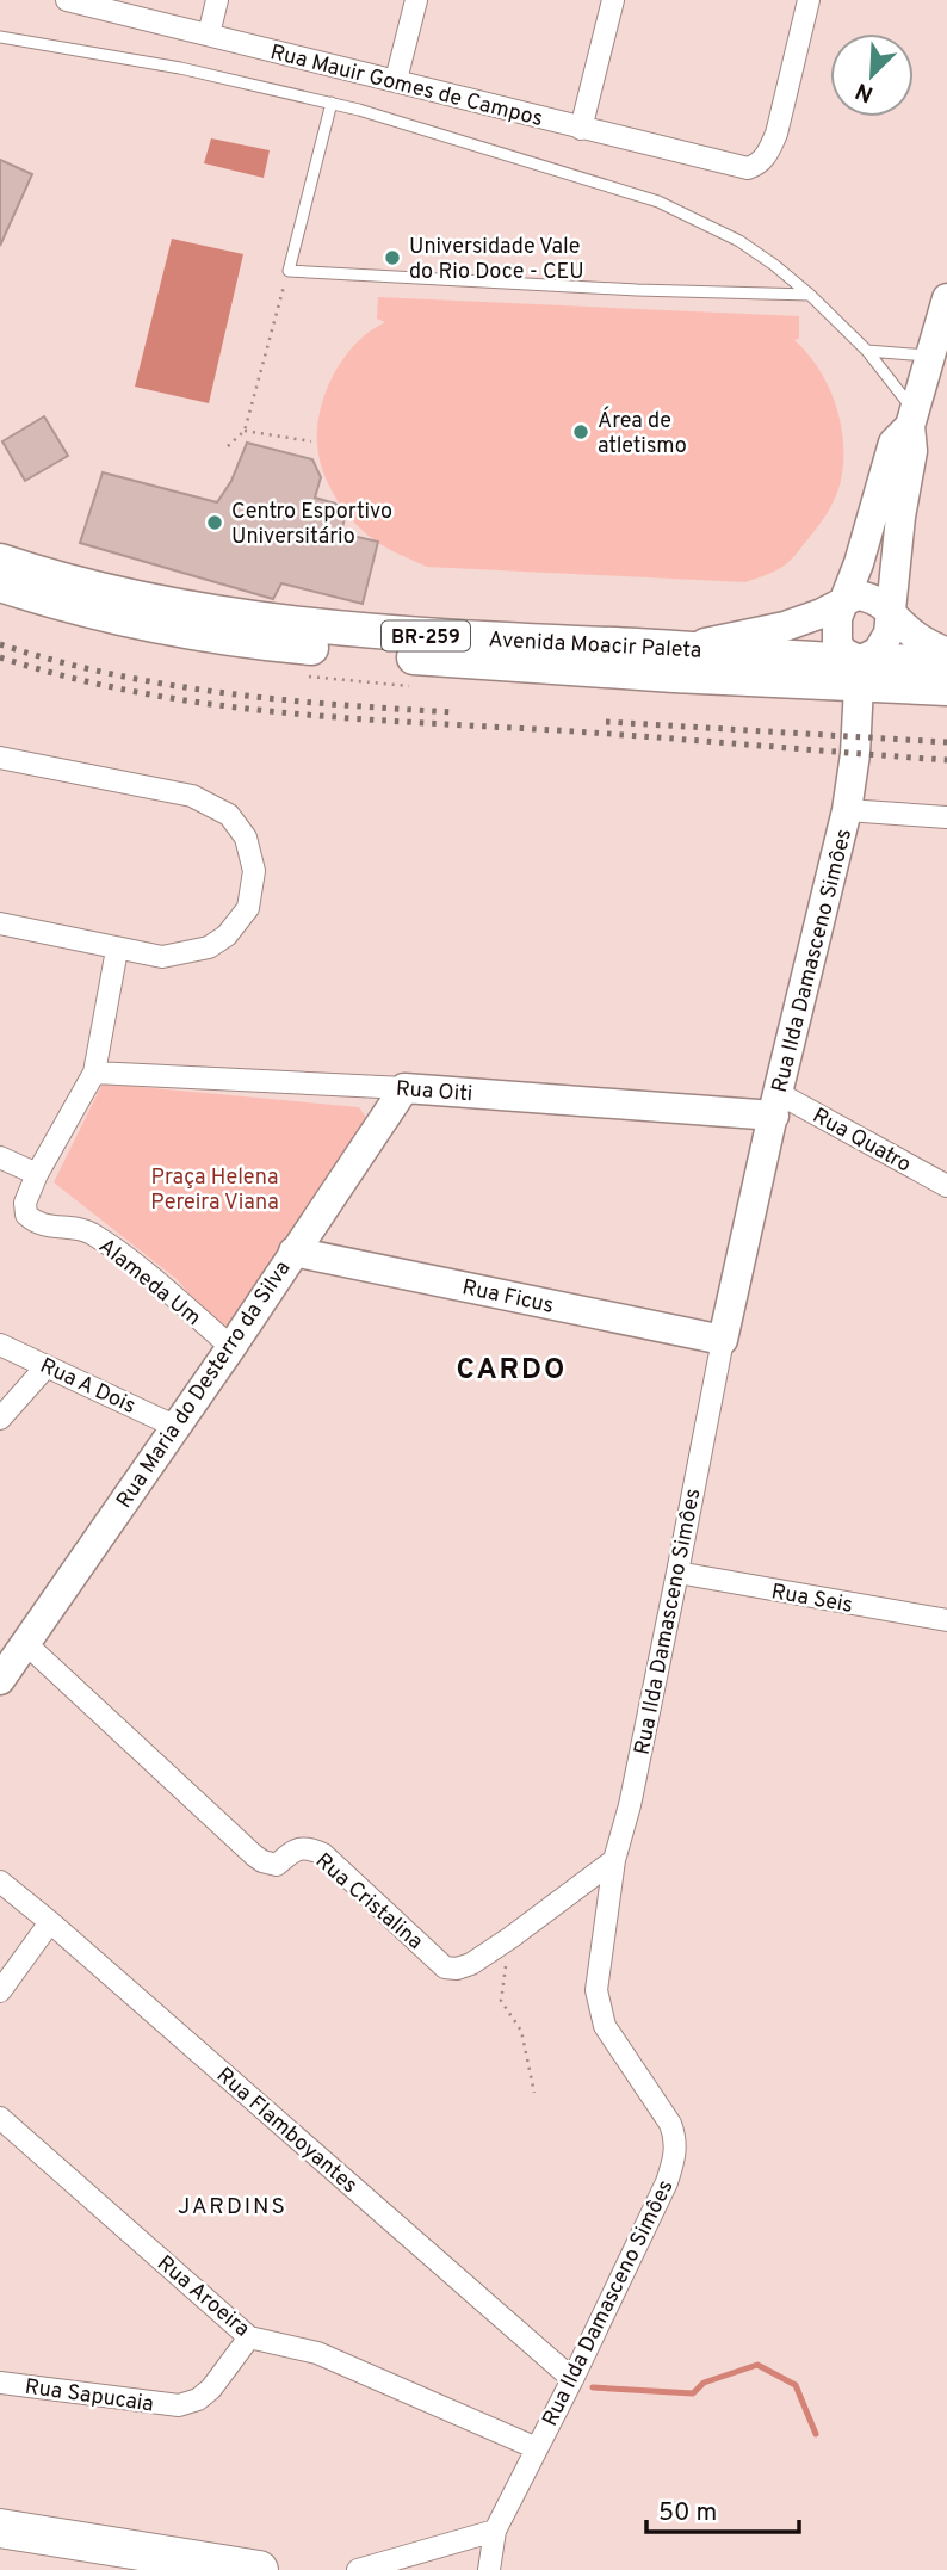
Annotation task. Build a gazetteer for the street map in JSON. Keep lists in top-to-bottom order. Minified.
{"streets":{"main road":["BR-259","Avenida Moacir Paleta"],"street":["Rua Mauir Gomes de Campos","Rua Ilda Damasceno Simôes","Rua Oiti","Rua Quatro","Alameda Um","Rua Ficus","Rua Maria do Desterro da Silva","Rua A Dois","Rua Seis","Rua Cristalina","Rua Flamboyantes","Rua Aroeira","Rua Sapucaia"]},"crossings":[["Avenida Moacir Paleta","Rua Ilda Damasceno Simôes"],["Rua Ilda Damasceno Simôes","Rua Oiti"],["Rua Ilda Damasceno Simôes","Rua Quatro"],["Rua Ilda Damasceno Simôes","Rua Ficus"],["Rua Ilda Damasceno Simôes","Rua Seis"],["Rua Ilda Damasceno Simôes","Rua Cristalina"],["Rua Ilda Damasceno Simôes","Rua Flamboyantes"],["Rua Ilda Damasceno Simôes","Rua Aroeira"],["Rua Oiti","Rua Quatro"],["Rua Oiti","Alameda Um"],["Rua Oiti","Rua Maria do Desterro da Silva"],["Alameda Um","Rua Maria do Desterro da Silva"],["Rua Ficus","Rua Maria do Desterro da Silva"],["Rua Maria do Desterro da Silva","Rua A Dois"],["Rua Maria do Desterro da Silva","Rua Cristalina"],["Rua Aroeira","Rua Sapucaia"]],"districts":["CARDO","JARDINS"],"parks":["Praça Helena Pereira Viana"],"places":["Universidade Vale do Rio Doce - CEU","Área de atletismo","Centro Esportivo Universitário"],"scale_bar":"50 m","north":"bottom left"}
